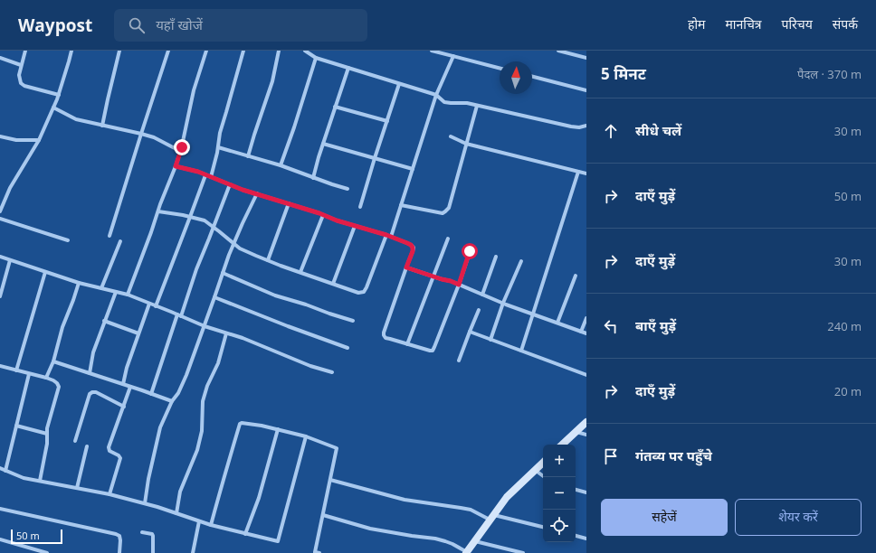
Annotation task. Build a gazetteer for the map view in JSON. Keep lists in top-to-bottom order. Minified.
{"scale_bar":"50 m","north":"top","page":{"header":"Waypost","search":"यहाँ खोजें","nav":["होम","मानचित्र","परिचय","संपर्क"],"heading":["5 मिनट","पैदल · 370 m"],"list":[["सीधे चलें","30 m"],["दाएँ मुड़ें","50 m"],["दाएँ मुड़ें","30 m"],["बाएँ मुड़ें","240 m"],["दाएँ मुड़ें","20 m"],"गंतव्य पर पहुँचे"],"map_buttons":["+","−"],"buttons":["सहेजें","शेयर करें"],"scale":"50 m"}}
